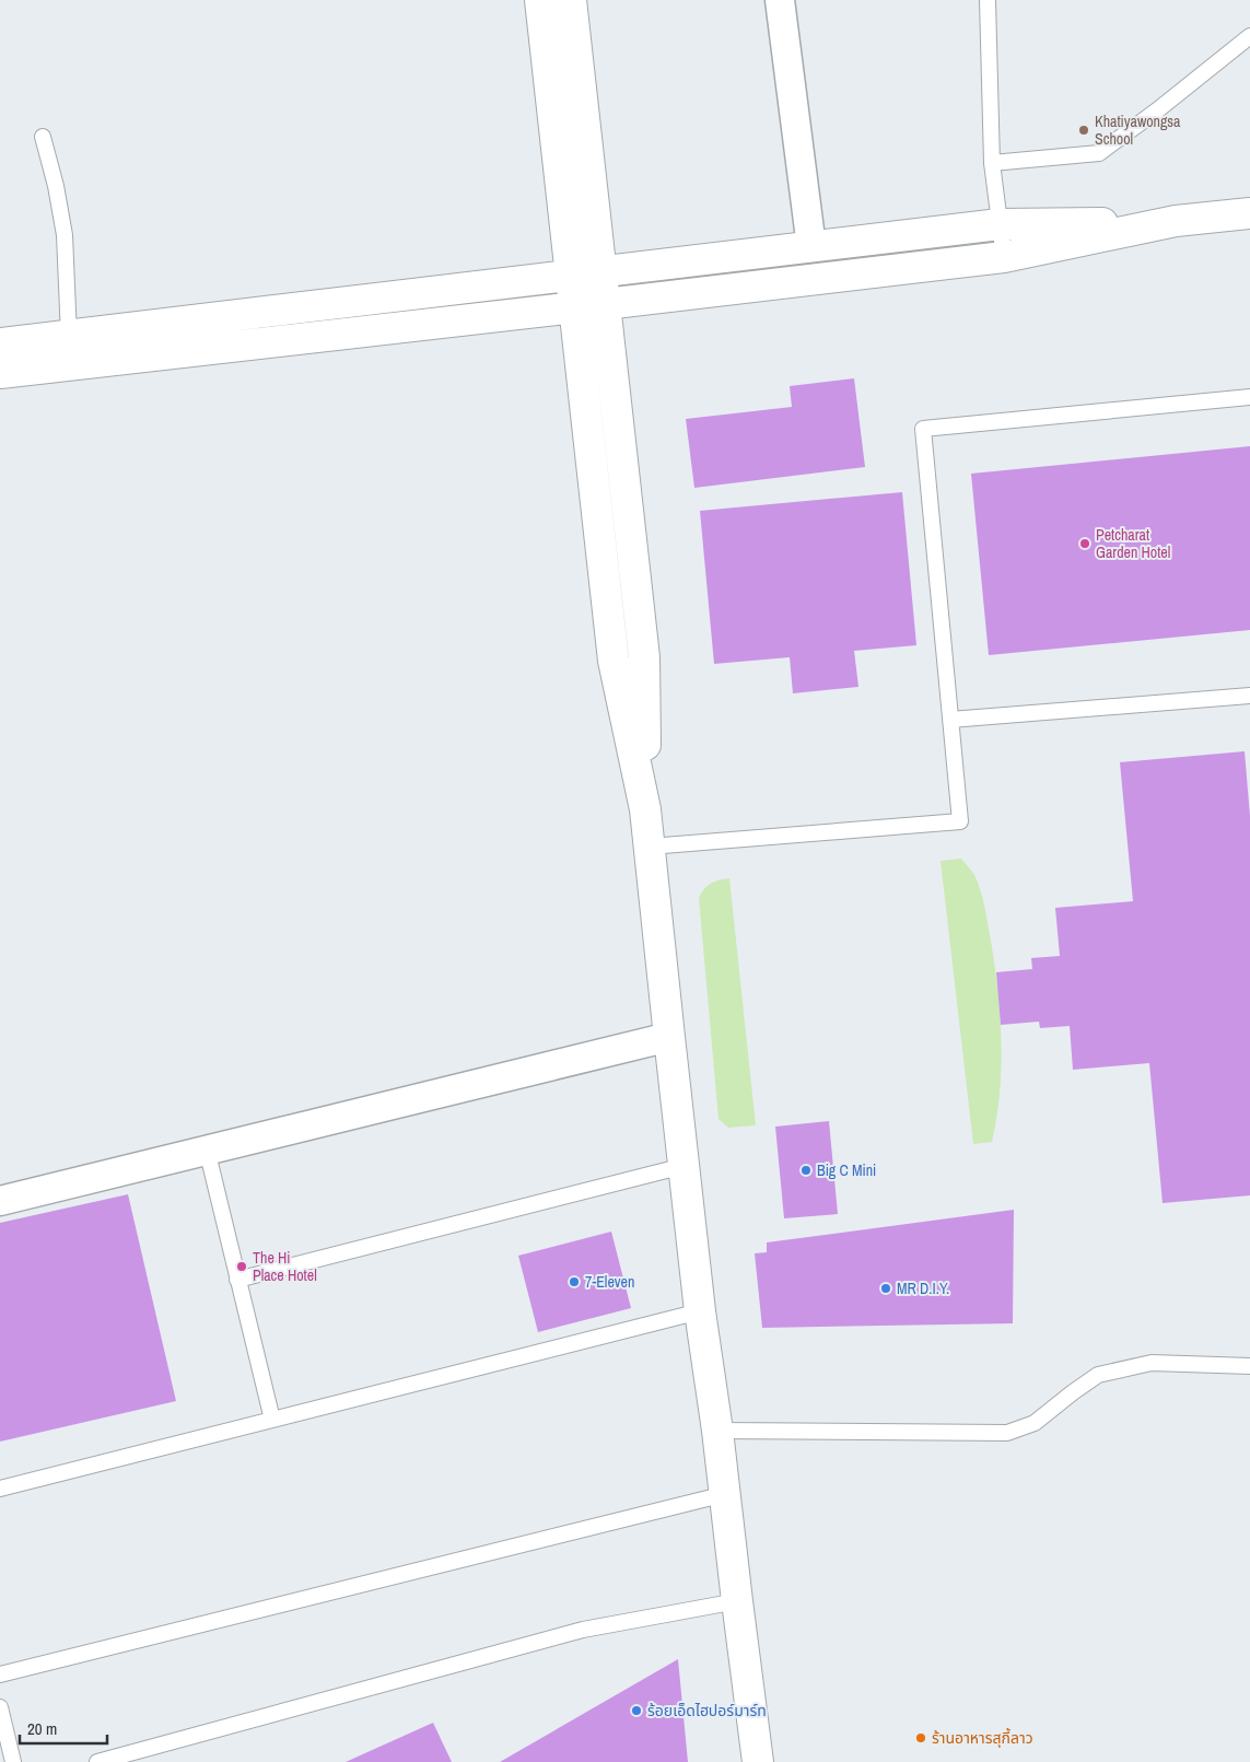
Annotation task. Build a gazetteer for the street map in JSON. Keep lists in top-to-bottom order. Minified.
{"places":["Khatiyawongsa School","Petcharat Garden Hotel","Big C Mini","The Hi Place Hotel","7-Eleven","MR D.I.Y.","ร้อยเอ็ดไฮปอร์มาร์ท","ร้านอาหารสุกี้ลาว"],"scale_bar":"20 m"}
